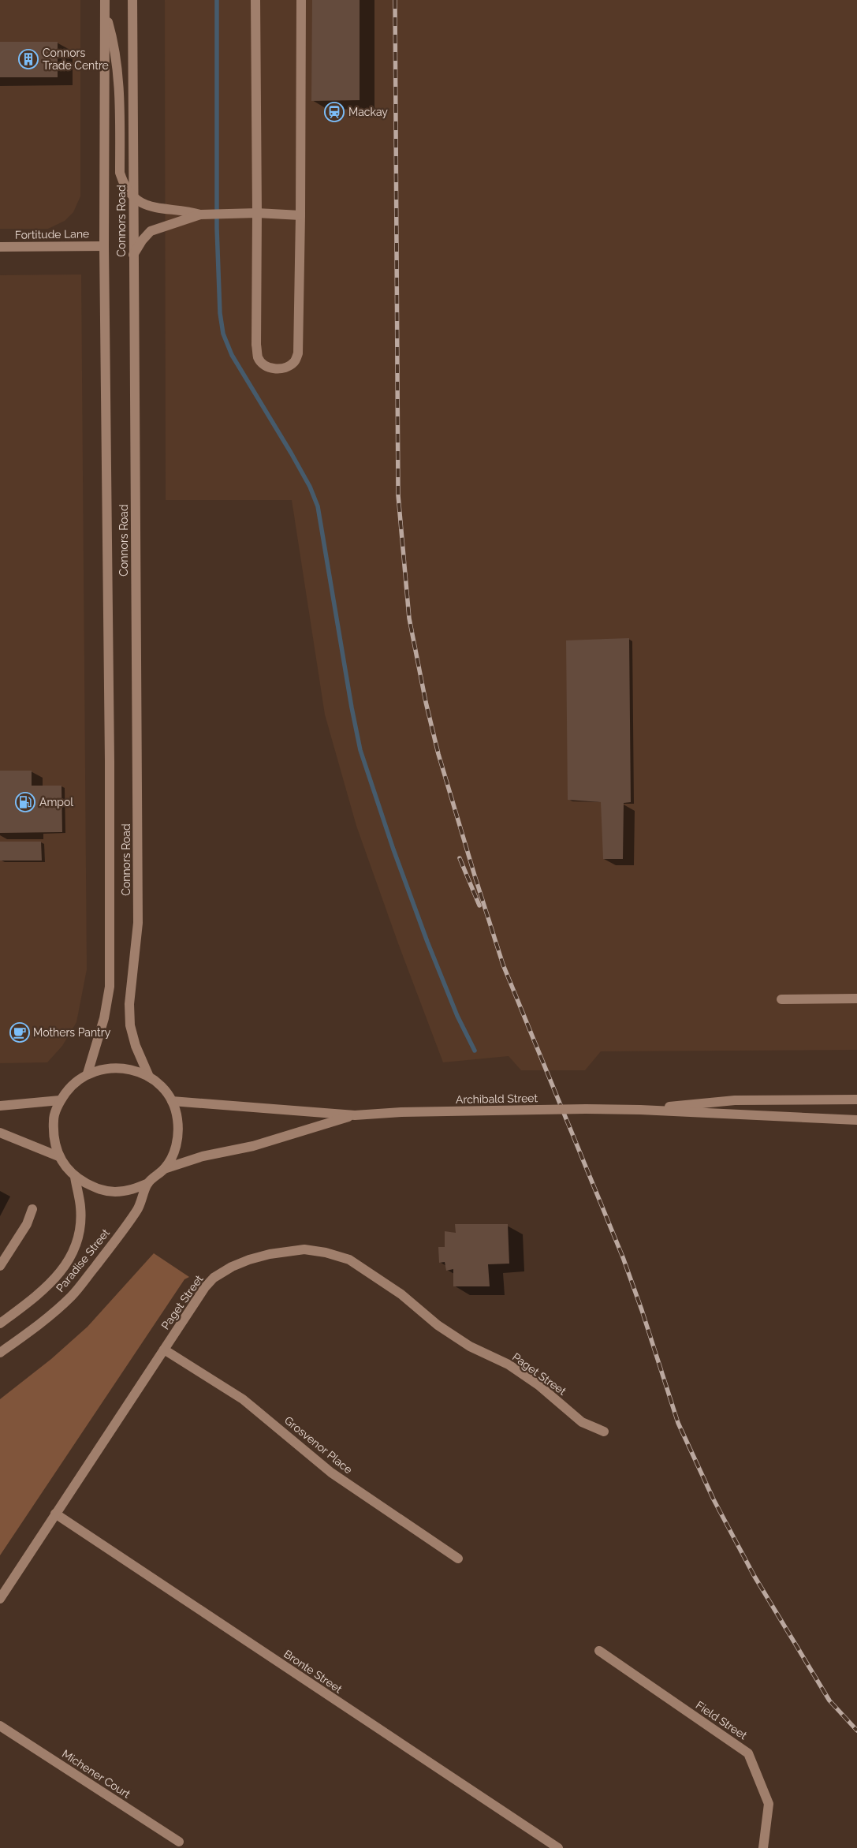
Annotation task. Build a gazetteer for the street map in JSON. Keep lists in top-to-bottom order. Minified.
{"streets":{"street":["Connors Road","Fortitude Lane","Archibald Street","Paradise Street","Paget Street","Grosvenor Place","Bronte Street","Field Street","Michener Court"]},"crossings":[["Connors Road","Fortitude Lane"],["Connors Road","Archibald Street"],["Connors Road","Paradise Street"],["Archibald Street","Paradise Street"],["Paget Street","Grosvenor Place"],["Paget Street","Bronte Street"]],"places":{"building":["Connors Trade Centre"],"station":["Mackay"],"fuel station":["Ampol"],"cafe":["Mothers Pantry"]}}
